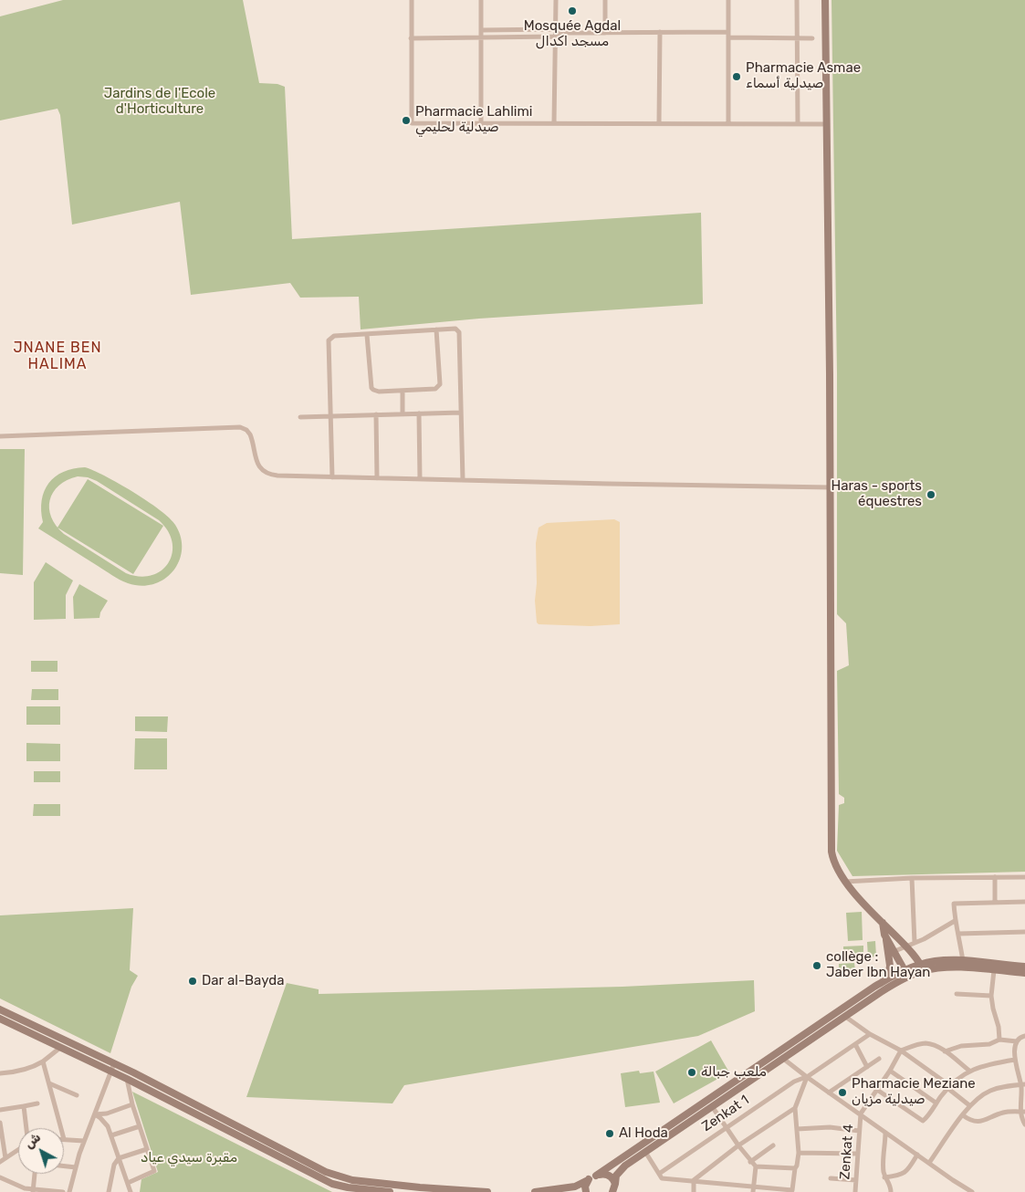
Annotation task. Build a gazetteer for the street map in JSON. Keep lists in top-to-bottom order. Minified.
{"streets":{"street":["Zenkat 1","Zenkat 4"]},"districts":["JNANE BEN HALIMA"],"parks":["Jardins de I'Ecole d'Horticulture","مقبرة سيدي عياد"],"places":["Mosquée Agdal مسجد اكدال","Pharmacie Asmae صيدلية أسماء","Pharmacie Lahlimi صيدلية لحليمي","Haras - sports équestres","collège : Jaber Ibn Hayan","Dar al-Bayda","ملعب جبالة","Pharmacie Meziane صيدلية مزيان","Al Hoda"],"north":"top left"}
